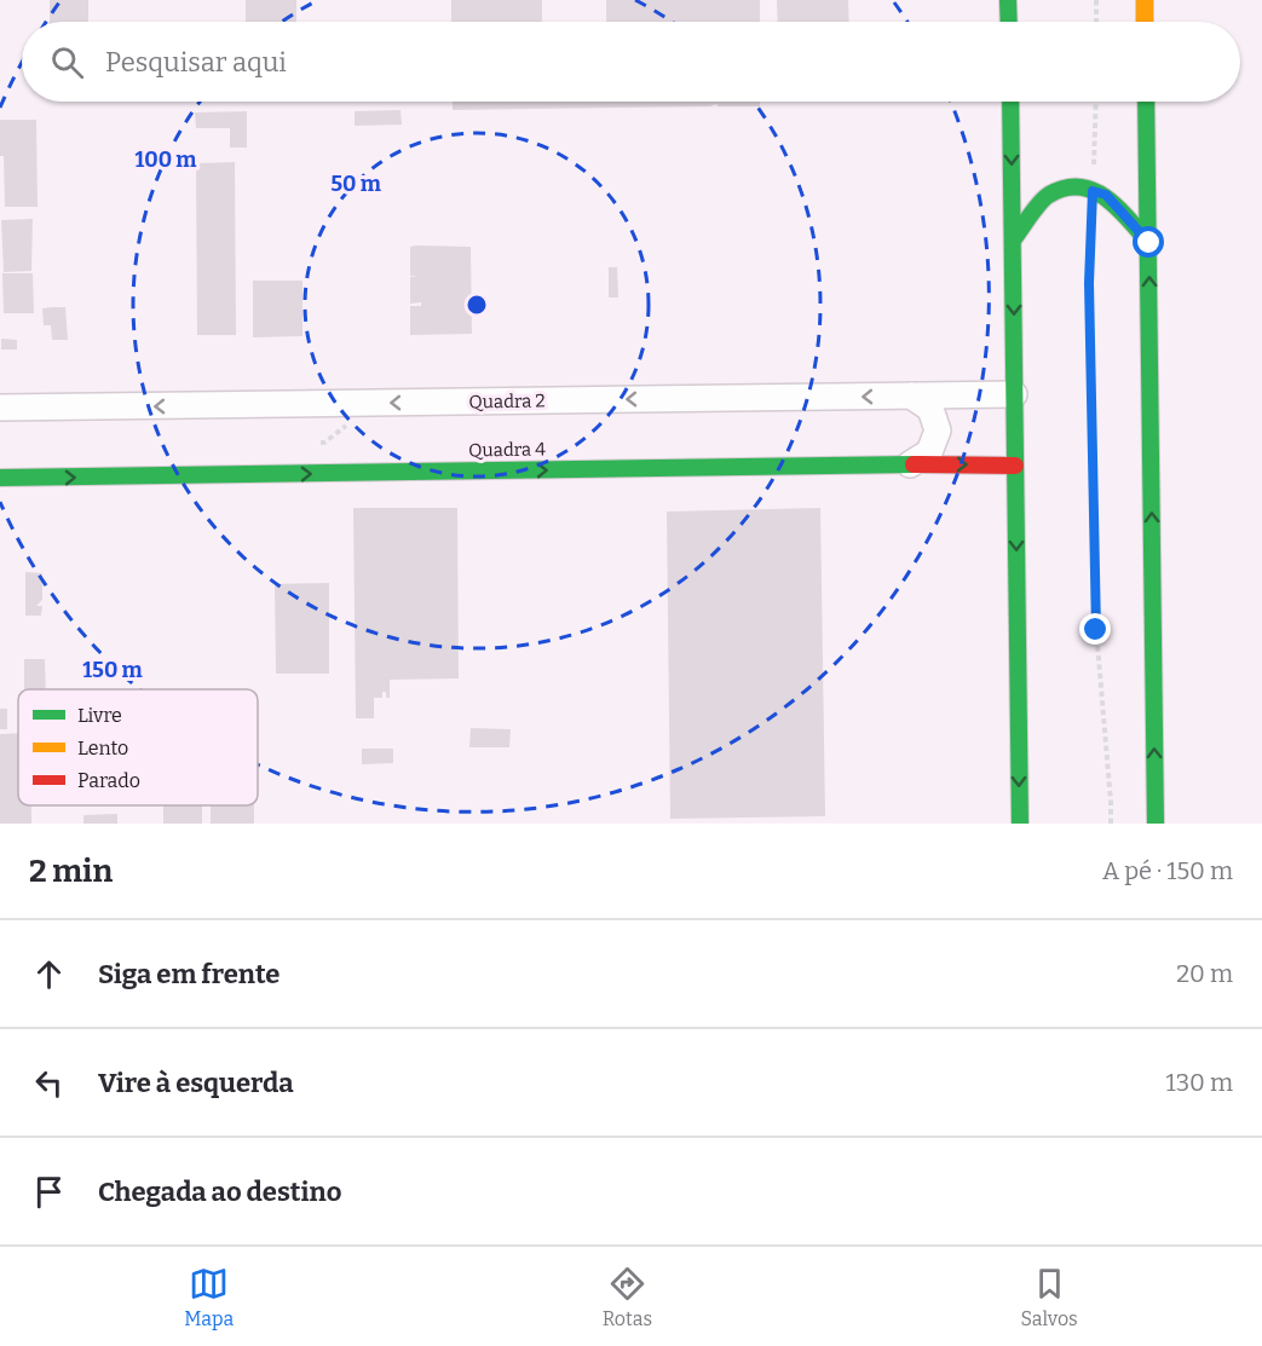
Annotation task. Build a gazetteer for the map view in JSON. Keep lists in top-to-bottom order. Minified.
{"streets":{"street":["Quadra 2","Quadra 4"]},"one_way":["Quadra 2","Quadra 4"],"legend":["Livre","Lento","Parado"],"page":{"search":"Pesquisar aqui","heading":["2 min","A pé · 150 m"],"list":[["Siga em frente","20 m"],["Vire à esquerda","130 m"],"Chegada ao destino"],"nav":["Mapa","Rotas","Salvos"]},"rings":["100 m","50 m","150 m"]}
